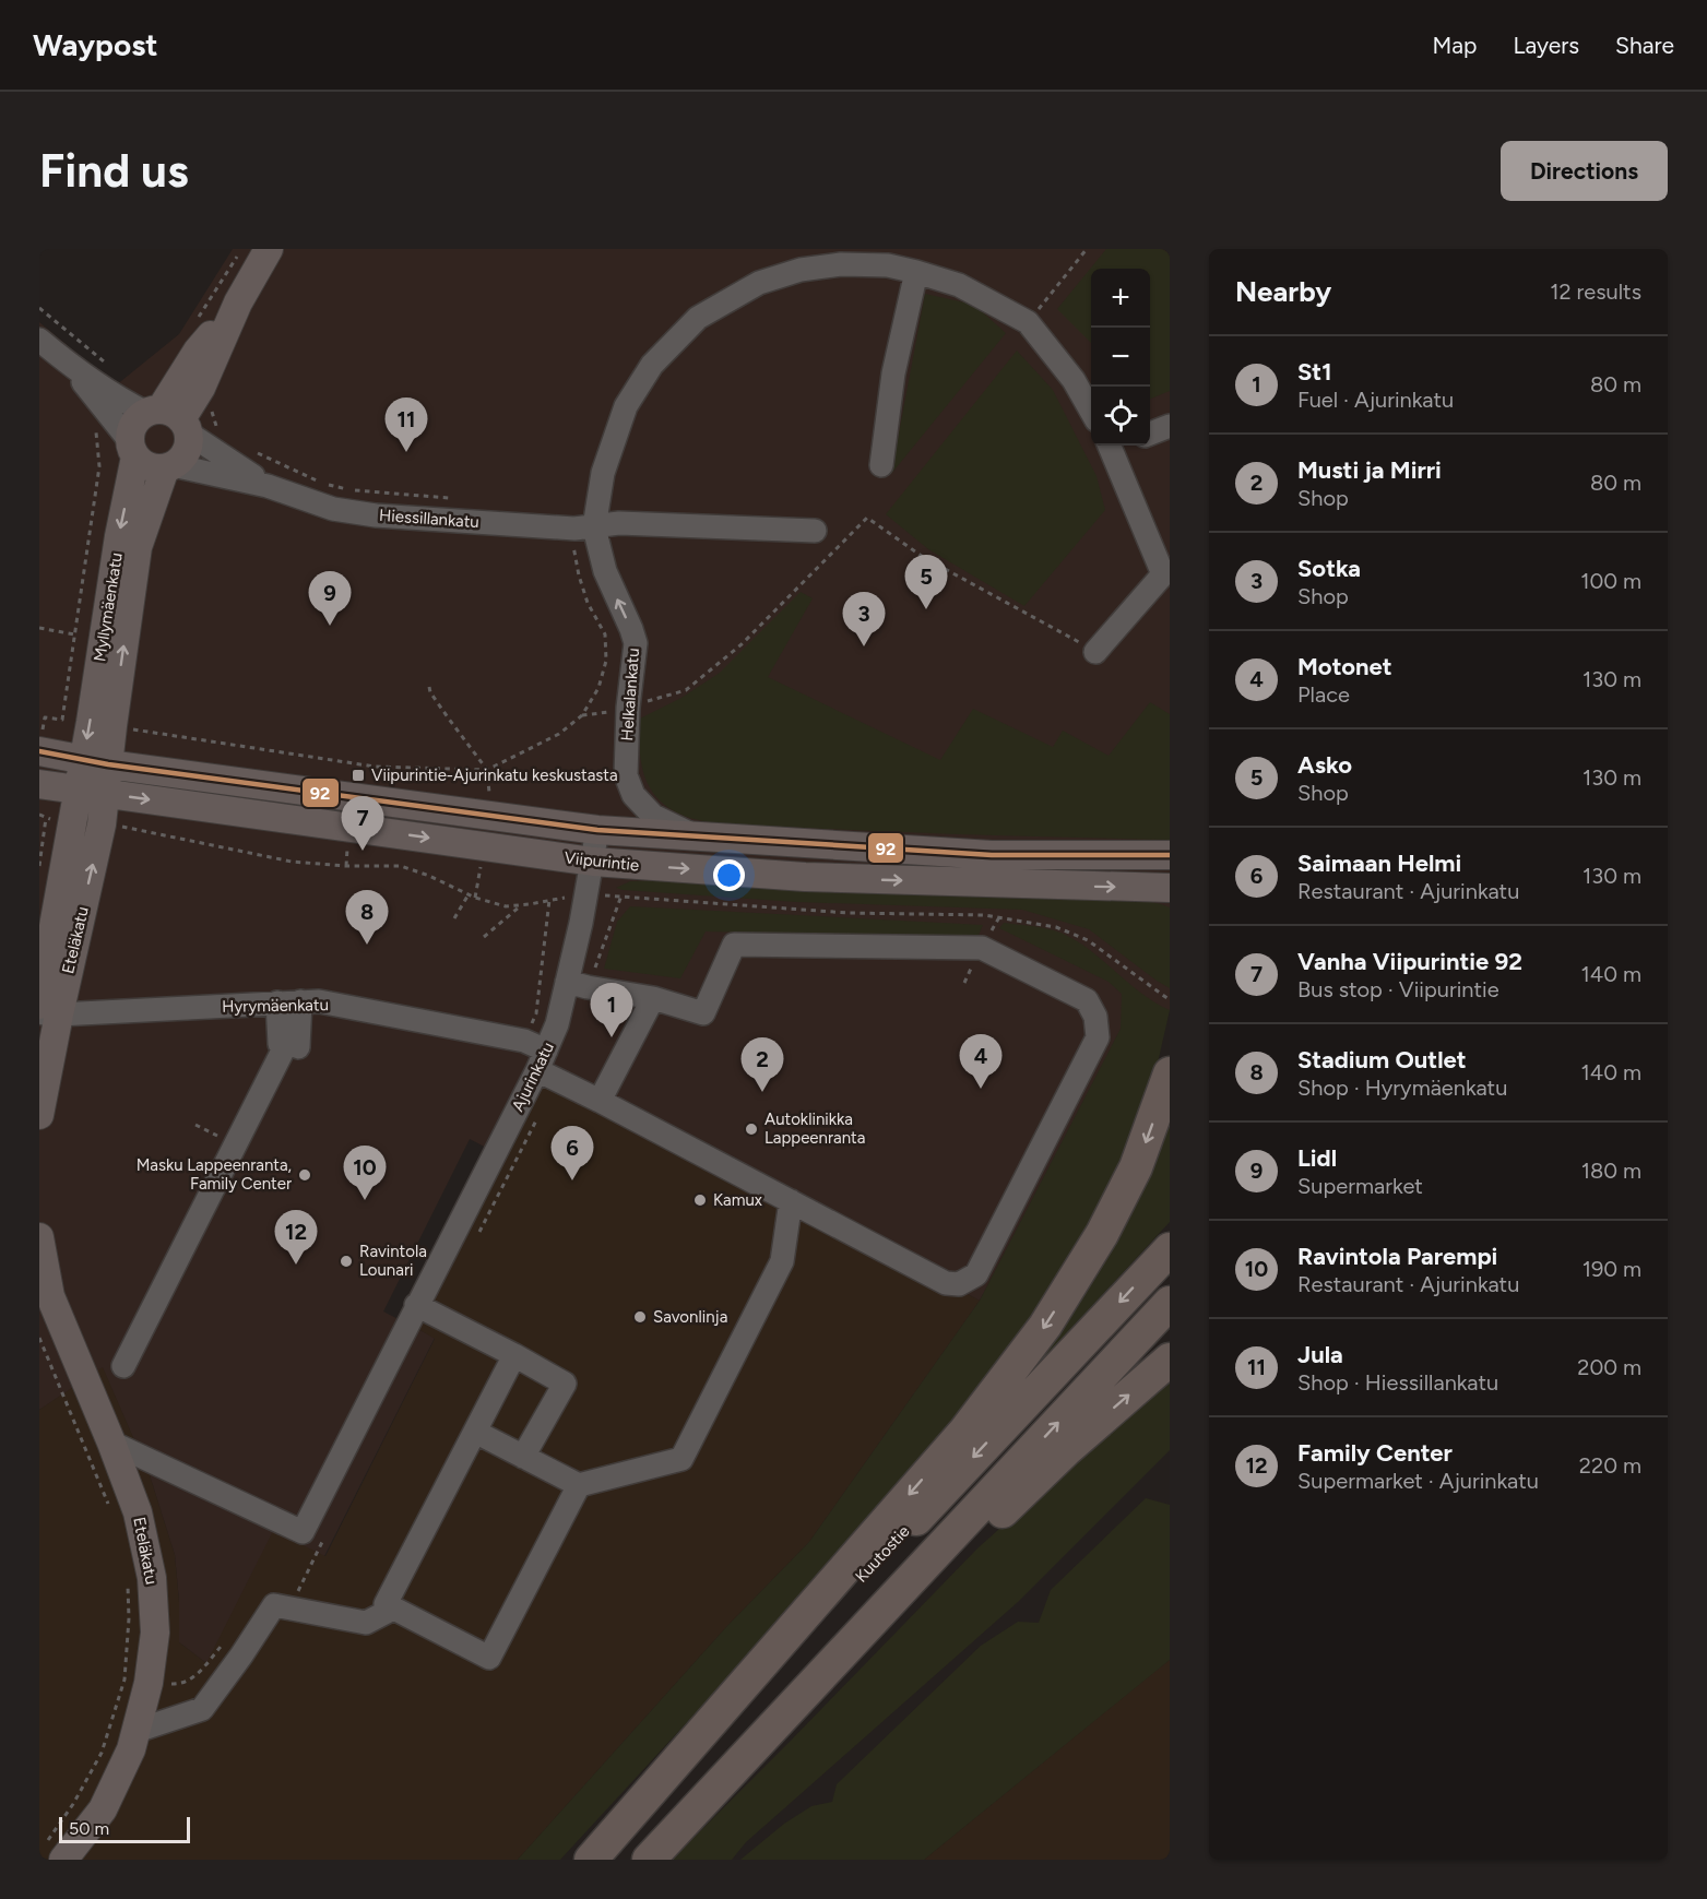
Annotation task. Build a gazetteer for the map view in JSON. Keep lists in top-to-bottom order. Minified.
{"streets":{"highway":["Kuutostie"],"main road":["Myllymäenkatu","Viipurintie","Eteläkatu"],"street":["Hiessillankatu","Helkalankatu","Hyrymäenkatu","Ajurinkatu"]},"crossings":[["Hiessillankatu","Myllymäenkatu"],["Hiessillankatu","Helkalankatu"],["Myllymäenkatu","Viipurintie"],["Myllymäenkatu","Eteläkatu"],["Helkalankatu","Viipurintie"],["Viipurintie","Eteläkatu"],["Viipurintie","Ajurinkatu"],["Eteläkatu","Hyrymäenkatu"],["Eteläkatu","Ajurinkatu"],["Hyrymäenkatu","Ajurinkatu"]],"places":{"transit":["Viipurintie-Ajurinkatu keskustasta"],"other":["Autoklinikka Lappeenranta","Masku Lappeenranta, Family Center","Kamux","Ravintola Lounari","Savonlinja"]},"lines":["transit line 92"],"scale_bar":"50 m","page":{"header":"Waypost","nav":["Map","Layers","Share"],"buttons":"Directions","title":"Find us","heading":["Nearby","12 results"],"map_buttons":["+","−"],"list":[{"mark":"1","name":"St1","note":"Fuel · Ajurinkatu","value":"80 m"},{"mark":"2","name":"Musti ja Mirri","note":"Shop","value":"80 m"},{"mark":"3","name":"Sotka","note":"Shop","value":"100 m"},{"mark":"4","name":"Motonet","note":"Place","value":"130 m"},{"mark":"5","name":"Asko","note":"Shop","value":"130 m"},{"mark":"6","name":"Saimaan Helmi","note":"Restaurant · Ajurinkatu","value":"130 m"},{"mark":"7","name":"Vanha Viipurintie 92","note":"Bus stop · Viipurintie","value":"140 m"},{"mark":"8","name":"Stadium Outlet","note":"Shop · Hyrymäenkatu","value":"140 m"},{"mark":"9","name":"Lidl","note":"Supermarket","value":"180 m"},{"mark":"10","name":"Ravintola Parempi","note":"Restaurant · Ajurinkatu","value":"190 m"},{"mark":"11","name":"Jula","note":"Shop · Hiessillankatu","value":"200 m"},{"mark":"12","name":"Family Center","note":"Supermarket · Ajurinkatu","value":"220 m"}],"pins":["11","5","9","3","7","8","1","4","2","6","10","12"],"scale":"50 m"}}
